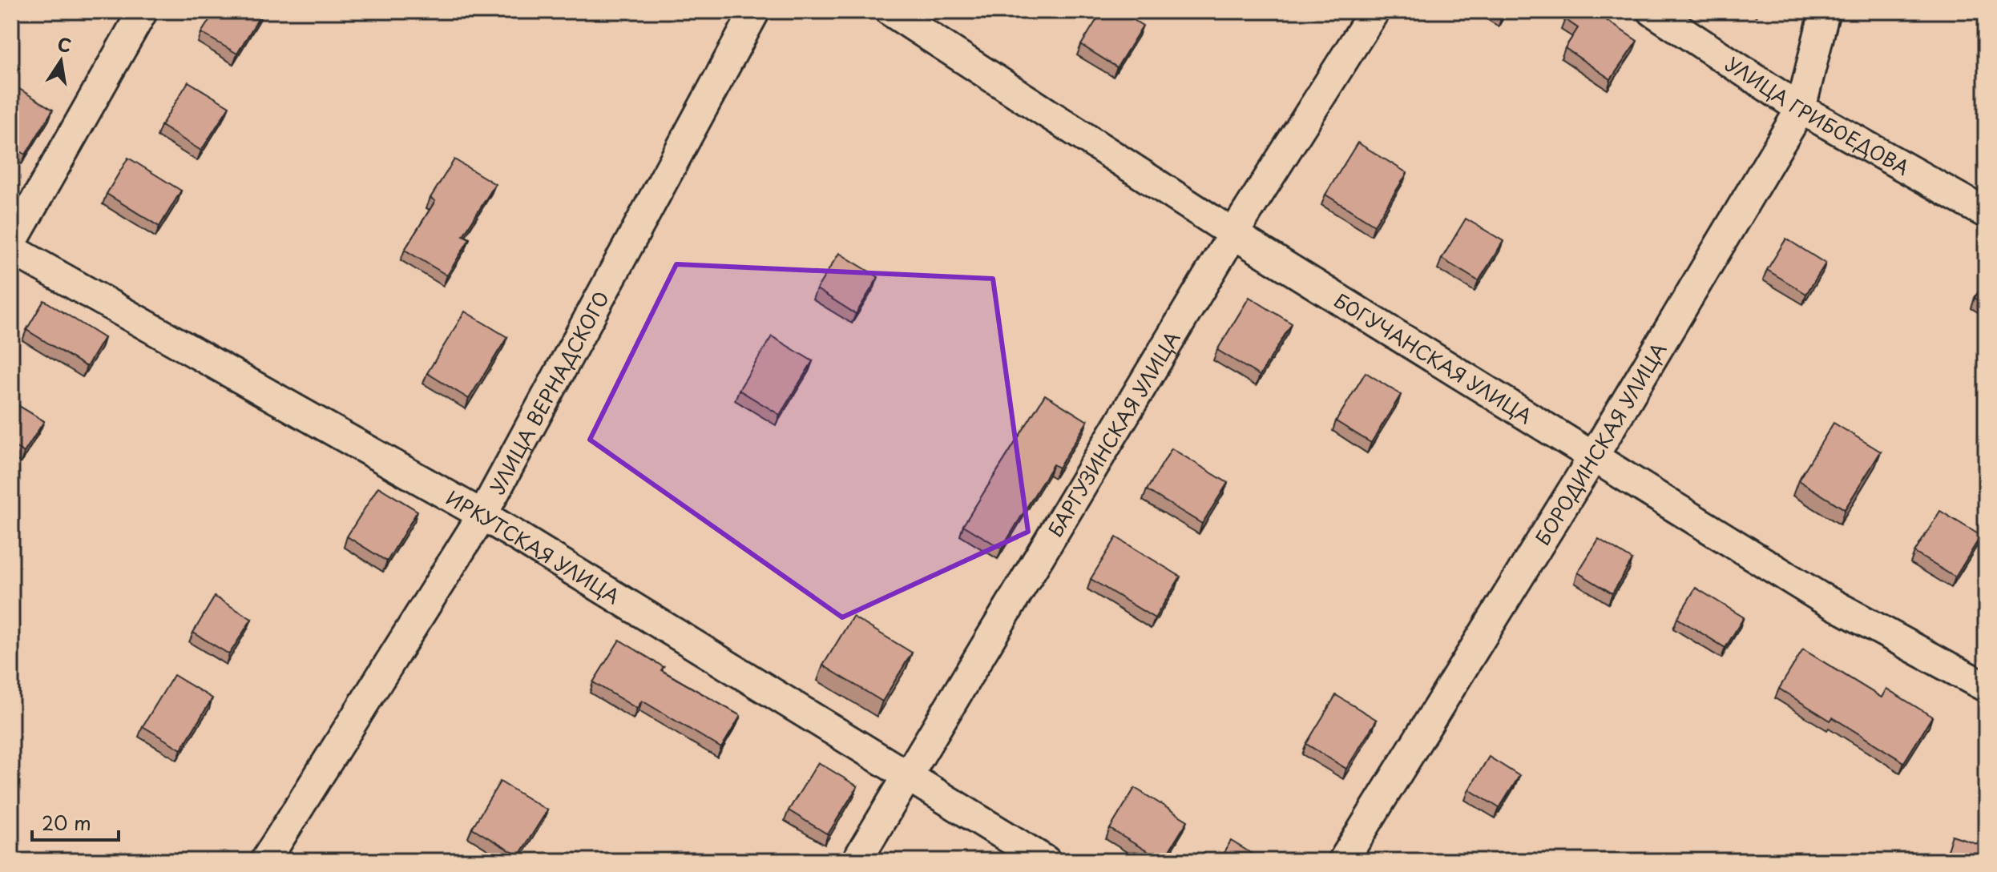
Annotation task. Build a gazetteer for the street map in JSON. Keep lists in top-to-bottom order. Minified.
{"streets":{"street":["УЛИЦА ГРИБОЕДОВА","БОГУЧАНСКАЯ УЛИЦА","УЛИЦА ВЕРНАДСКОГО","БАРГУЗИНСКАЯ УЛИЦА","БОРОДИНСКАЯ УЛИЦА","ИРКУТСКАЯ УЛИЦА"]},"crossings":[["УЛИЦА ГРИБОЕДОВА","БОРОДИНСКАЯ УЛИЦА"],["БОГУЧАНСКАЯ УЛИЦА","БАРГУЗИНСКАЯ УЛИЦА"],["БОГУЧАНСКАЯ УЛИЦА","БОРОДИНСКАЯ УЛИЦА"],["УЛИЦА ВЕРНАДСКОГО","ИРКУТСКАЯ УЛИЦА"],["БАРГУЗИНСКАЯ УЛИЦА","ИРКУТСКАЯ УЛИЦА"]],"scale_bar":"20 m","north":"top"}
